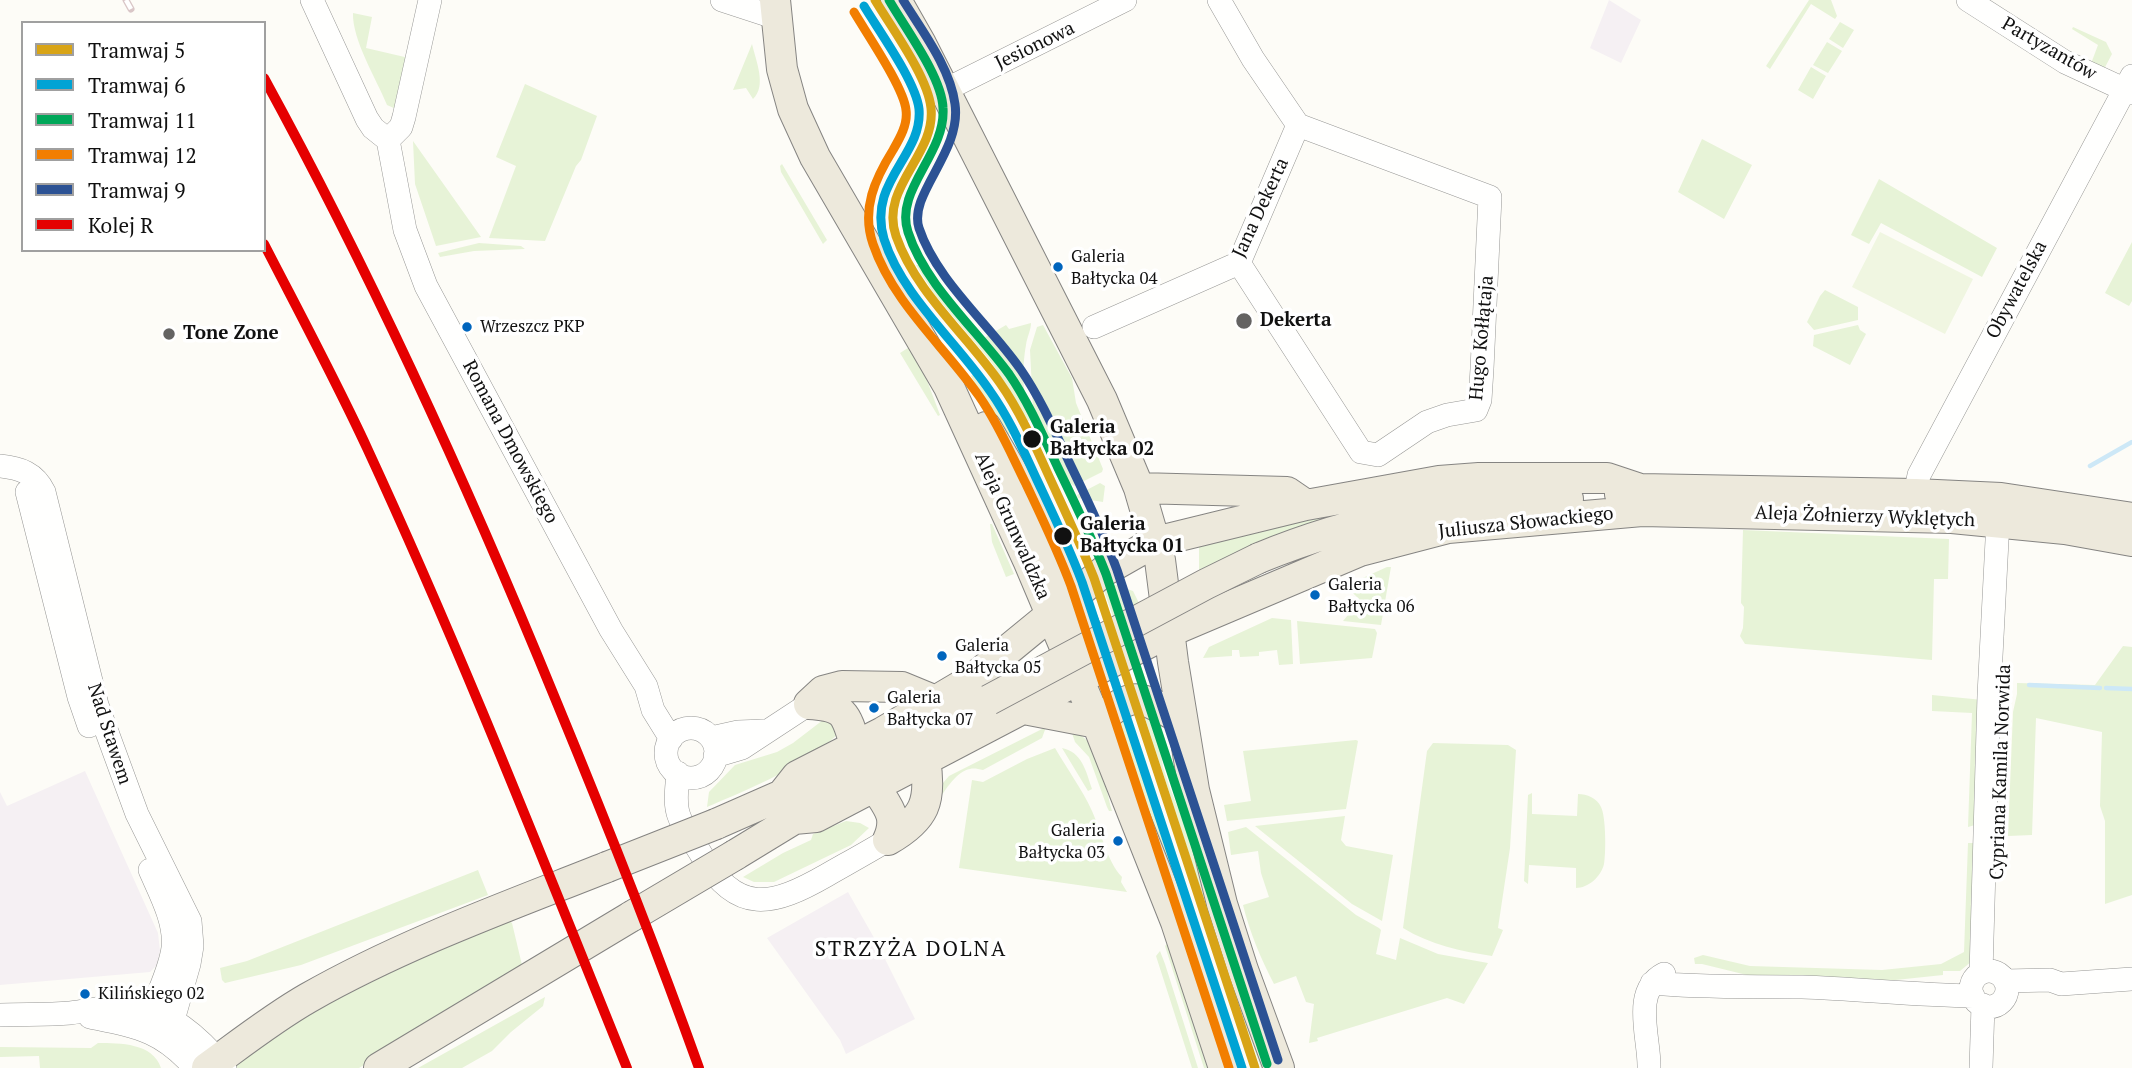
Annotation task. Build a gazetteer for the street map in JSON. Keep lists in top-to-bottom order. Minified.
{"streets":{"main road":["Aleja Żołnierzy Wyklętych","Juliusza Słowackiego","Aleja Grunwaldzka"],"street":["Jesionowa","Partyzantów","Jana Dekerta","Obywatelska","Hugo Kołłątaja","Romana Dmowskiego","Nad Stawem","Cypriana Kamila Norwida"]},"crossings":[["Partyzantów","Obywatelska"],["Jana Dekerta","Hugo Kołłątaja"],["Obywatelska","Aleja Żołnierzy Wyklętych"],["Romana Dmowskiego","Aleja Żołnierzy Wyklętych"],["Aleja Żołnierzy Wyklętych","Juliusza Słowackiego"],["Aleja Żołnierzy Wyklętych","Cypriana Kamila Norwida"],["Juliusza Słowackiego","Aleja Grunwaldzka"]],"districts":["STRZYŻA DOLNA"],"places":["Galeria Bałtycka 04","Dekerta","Wrzeszcz PKP","Tone Zone","Galeria Bałtycka 02","Galeria Bałtycka 01","Galeria Bałtycka 06","Galeria Bałtycka 05","Galeria Bałtycka 07","Galeria Bałtycka 03","Kilińskiego 02"],"lines":["tram line 5","tram line 11","tram line 9","tram line 6","tram line 12","rail line R"],"legend":["Tramwaj 5","Tramwaj 6","Tramwaj 11","Tramwaj 12","Tramwaj 9","Kolej R"]}
